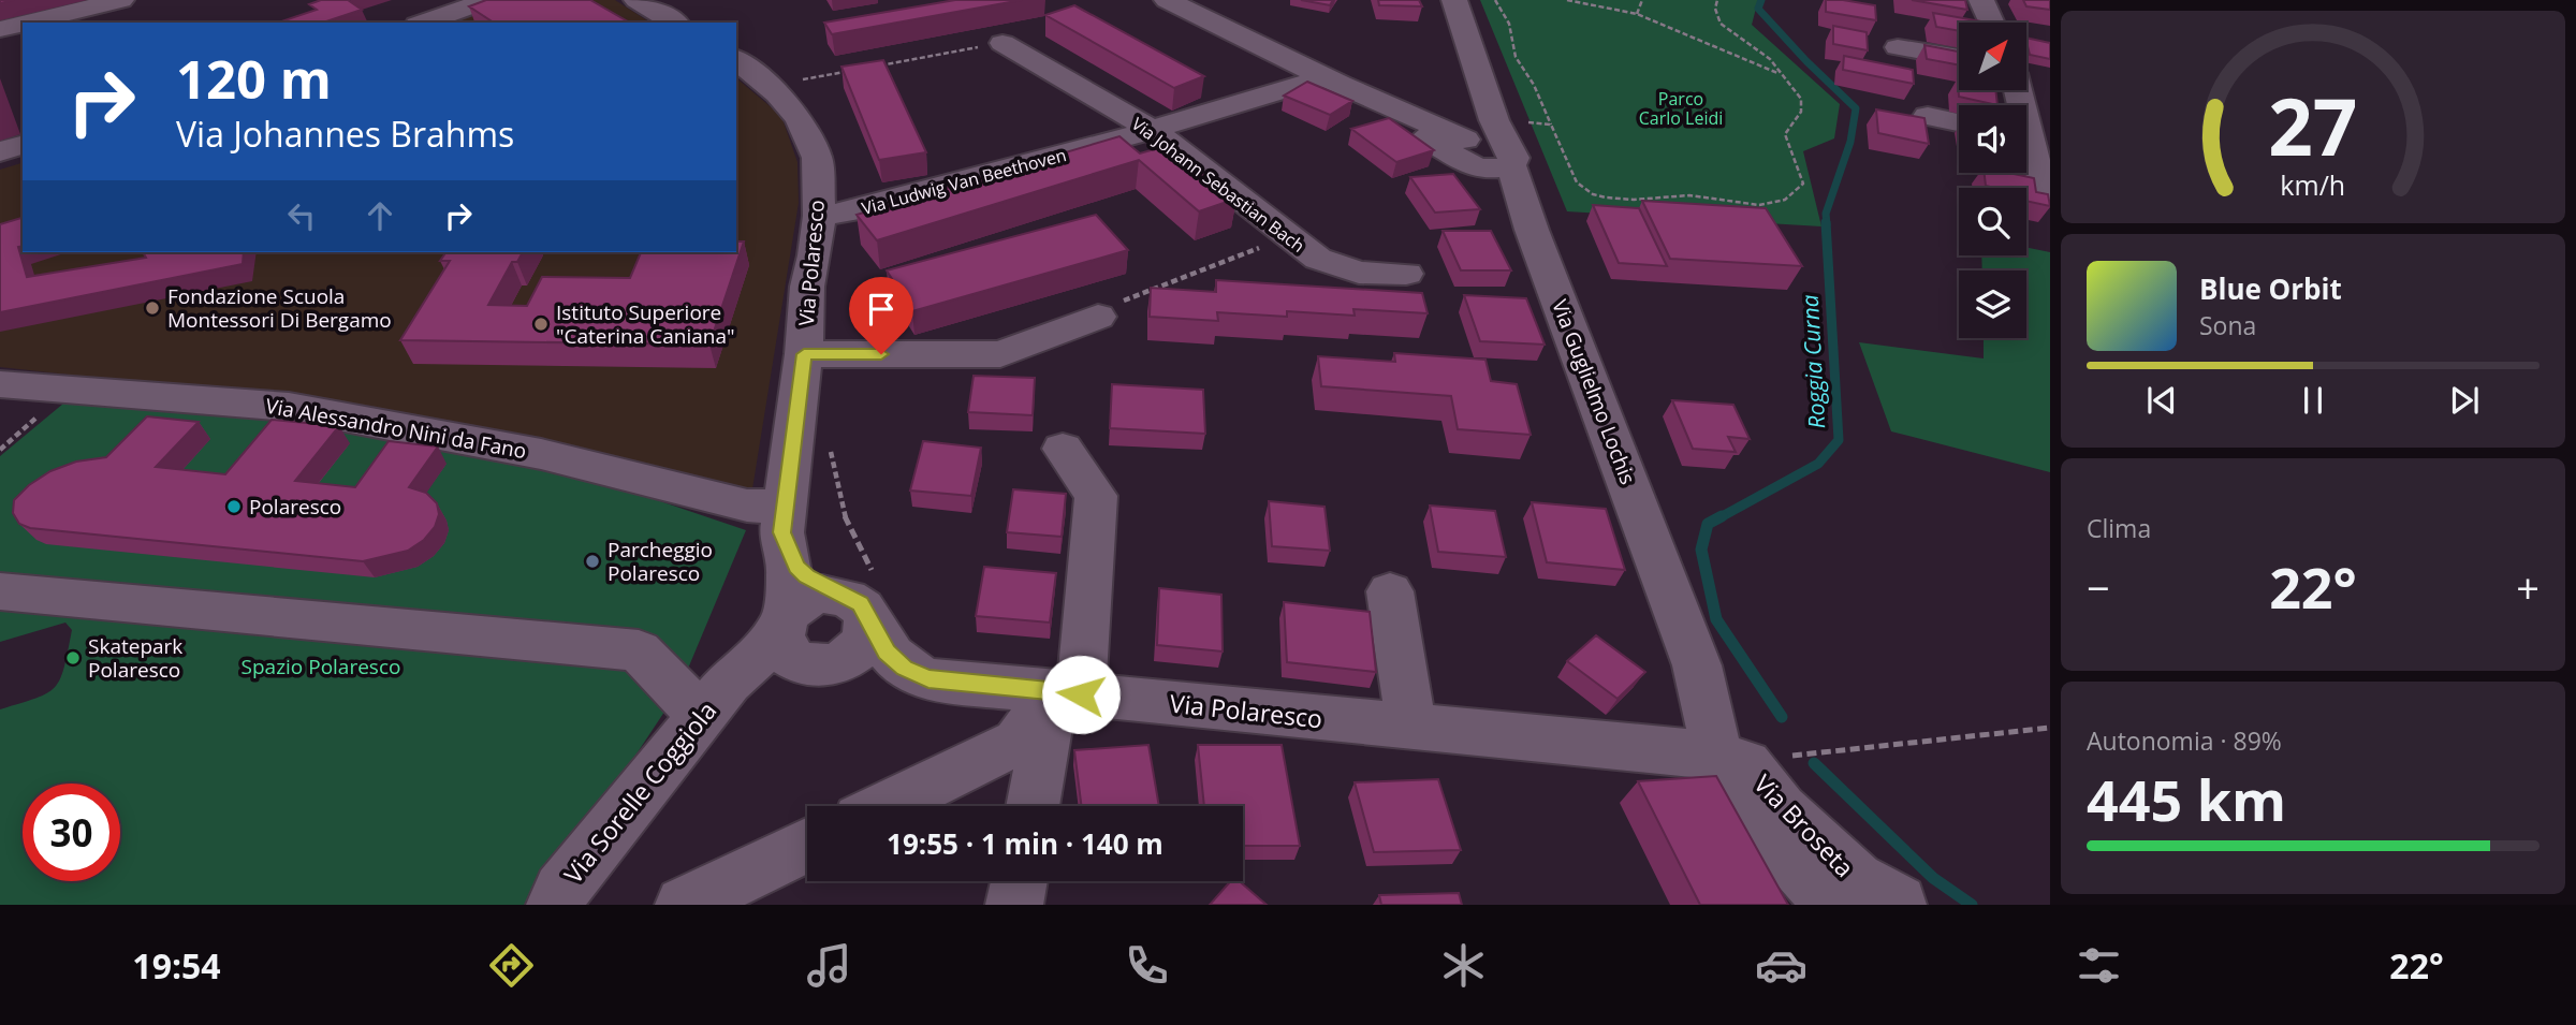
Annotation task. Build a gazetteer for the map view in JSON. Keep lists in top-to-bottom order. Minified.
{"streets":{"street":["Via Ludwig Van Beethoven","Via Johann Sebastian Bach","Via Polaresco","Via Guglielmo Lochis","Via Alessandro Nini da Fano","Via Sorelle Coggiola","Via Broseta"]},"crossings":[["Via Ludwig Van Beethoven","Via Johann Sebastian Bach"],["Via Ludwig Van Beethoven","Via Polaresco"],["Via Polaresco","Via Guglielmo Lochis"],["Via Polaresco","Via Alessandro Nini da Fano"],["Via Polaresco","Via Sorelle Coggiola"],["Via Polaresco","Via Broseta"],["Via Guglielmo Lochis","Via Broseta"]],"water":["Roggia Curna"],"parks":["Parco Carlo Leidi","Spazio Polaresco"],"places":["Fondazione Scuola Montessori Di Bergamo","Istituto Superiore \"Caterina Caniana\"","Polaresco","Parcheggio Polaresco","Skatepark Polaresco"],"north":"top right","page":{"turn":["120 m","Via Johannes Brahms"],"song":["Blue Orbit","Sona"],"tile":["Clima",["Autonomia · 89%","445 km"]],"heat":["−","22°","+"],"limit":"30","trip":"19:55 · 1 min · 140 m","tabs":["19:54","22°"],"gauge":["27","km/h"]}}
